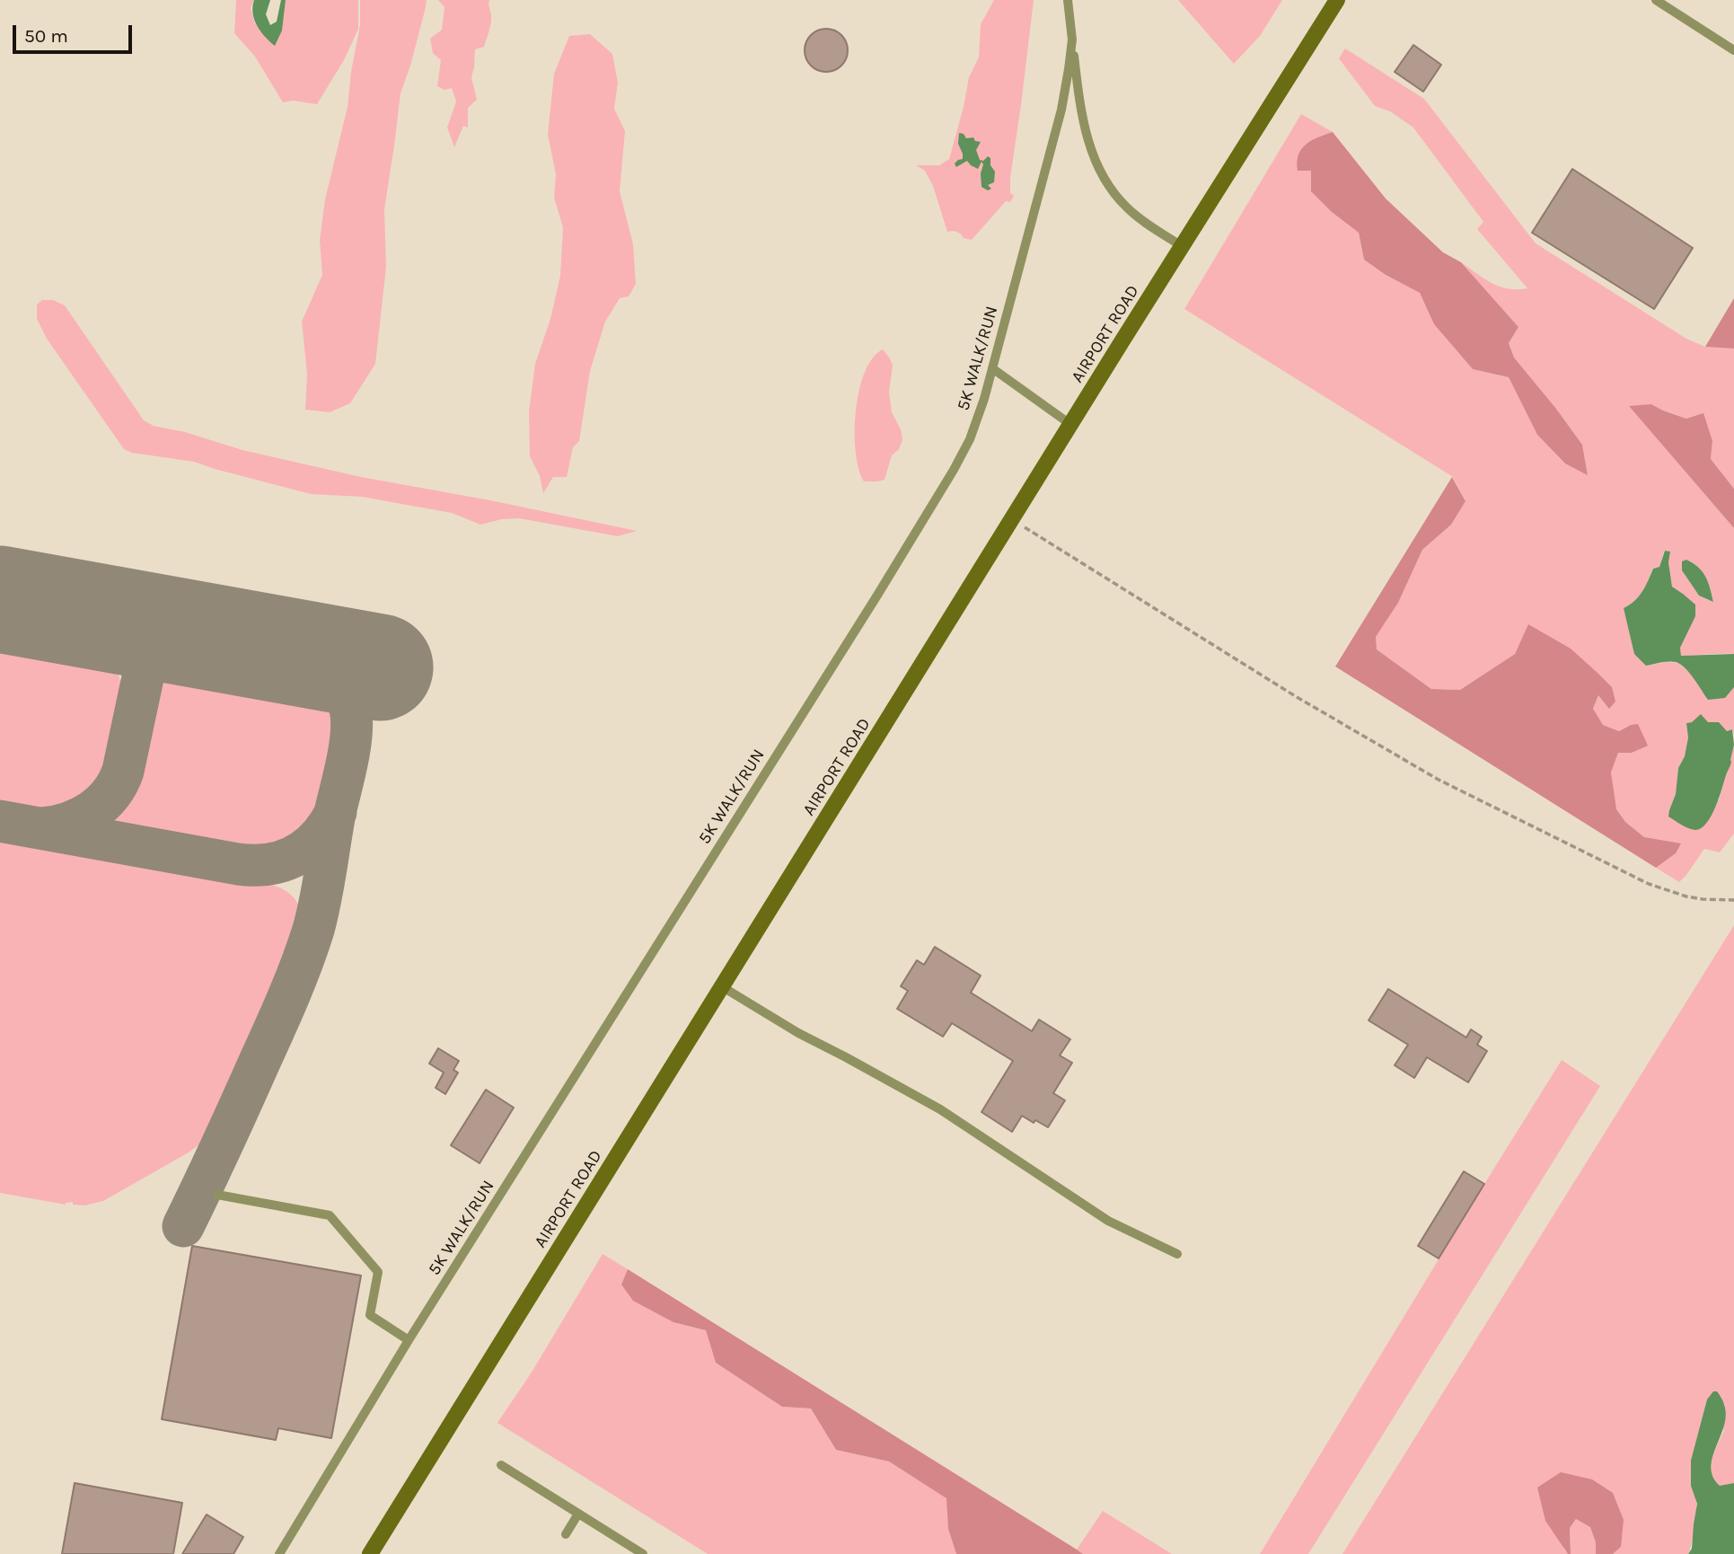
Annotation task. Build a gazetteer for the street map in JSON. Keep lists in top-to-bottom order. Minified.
{"streets":{"main road":["AIRPORT ROAD"],"lane":["5K WALK/RUN"]},"scale_bar":"50 m"}
